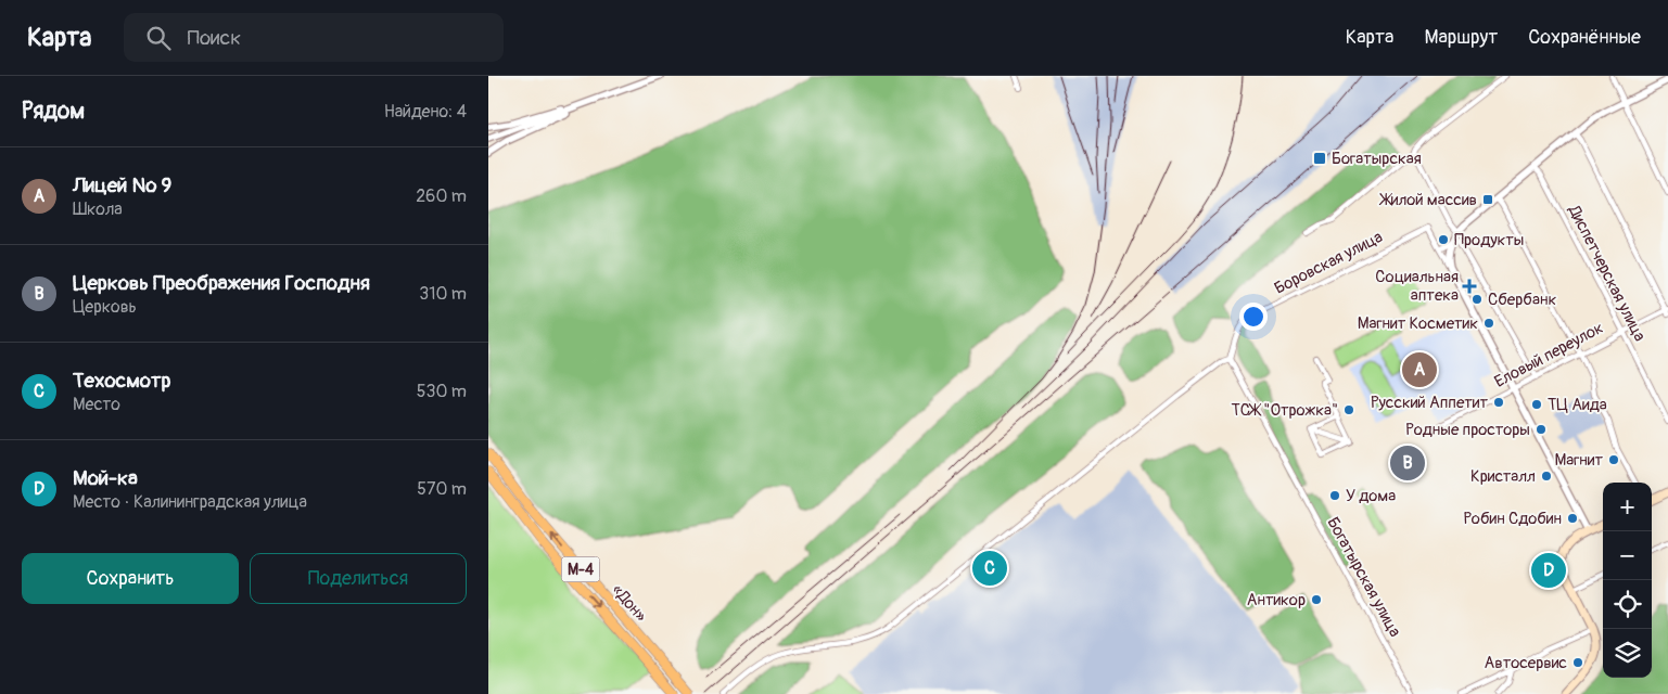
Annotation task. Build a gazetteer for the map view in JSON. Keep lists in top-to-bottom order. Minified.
{"streets":{"highway":["М-4","«Дон»"],"street":["Боровская улица","Диспетчерская улица","Еловый переулок","Богатырская улица"]},"crossings":[["Боровская улица","Богатырская улица"],["Диспетчерская улица","Еловый переулок"]],"places":{"transit":["Богатырская","Жилой массив"],"other":["Продукты","Сбербанк","Магнит Косметик","Русский Аппетит","ТЦ Аида","ТСЖ \"Отрожка\"","Родные просторы","Магнит","Кристалл","У дома","Робин Сдобин","Антикор","Автосервис"],"health":["Социальная аптека"]},"page":{"header":"Карта","search":"Поиск","nav":["Карта","Маршрут","Сохранённые"],"heading":["Рядом","Найдено: 4"],"list":[{"mark":"A","name":"Лицей № 9","note":"Школа","value":"260 m"},{"mark":"B","name":"Церковь Преображения Господня","note":"Церковь","value":"310 m"},{"mark":"C","name":"Техосмотр","note":"Место","value":"530 m"},{"mark":"D","name":"Мой-ка","note":"Место · Калининградская улица","value":"570 m"}],"pins":["A","B","C","D"],"map_buttons":["+","−"],"buttons":["Сохранить","Поделиться"]}}
